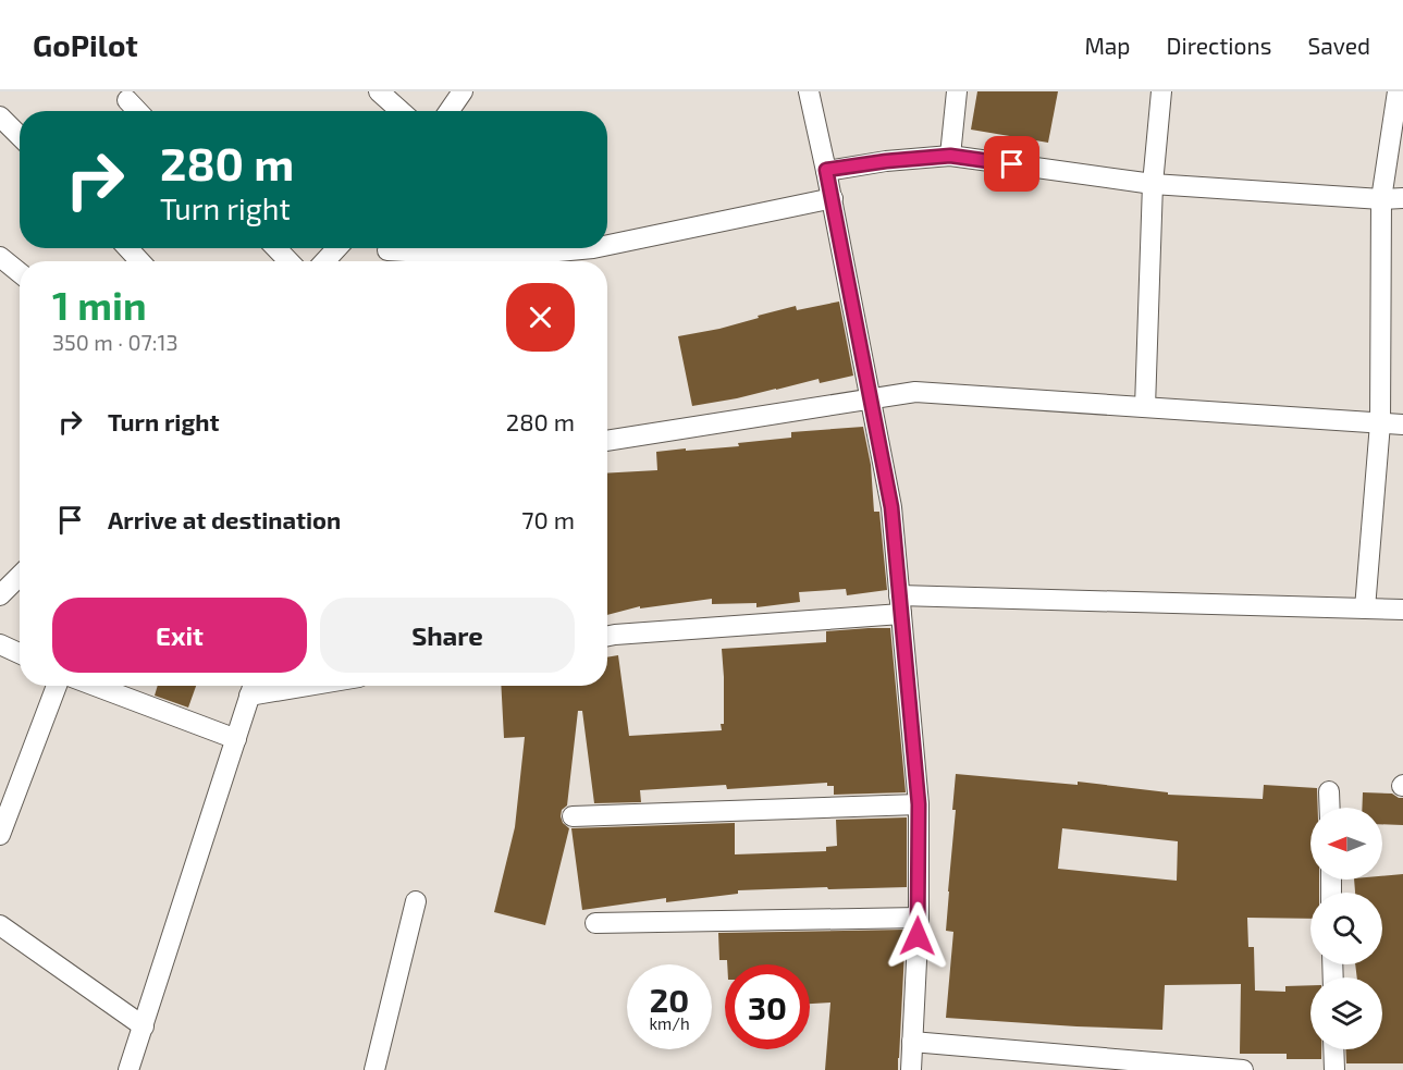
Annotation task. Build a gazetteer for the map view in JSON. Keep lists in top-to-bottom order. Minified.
{"north":"left","page":{"header":"GoPilot","nav":["Map","Directions","Saved"],"turn":["280 m","Turn right"],"heading":["1 min","350 m · 07:13"],"list":[{"name":"Turn right","value":"280 m"},{"name":"Arrive at destination","value":"70 m"}],"buttons":["Exit","Share"],"speed":"20 km/h","limit":"30"}}
